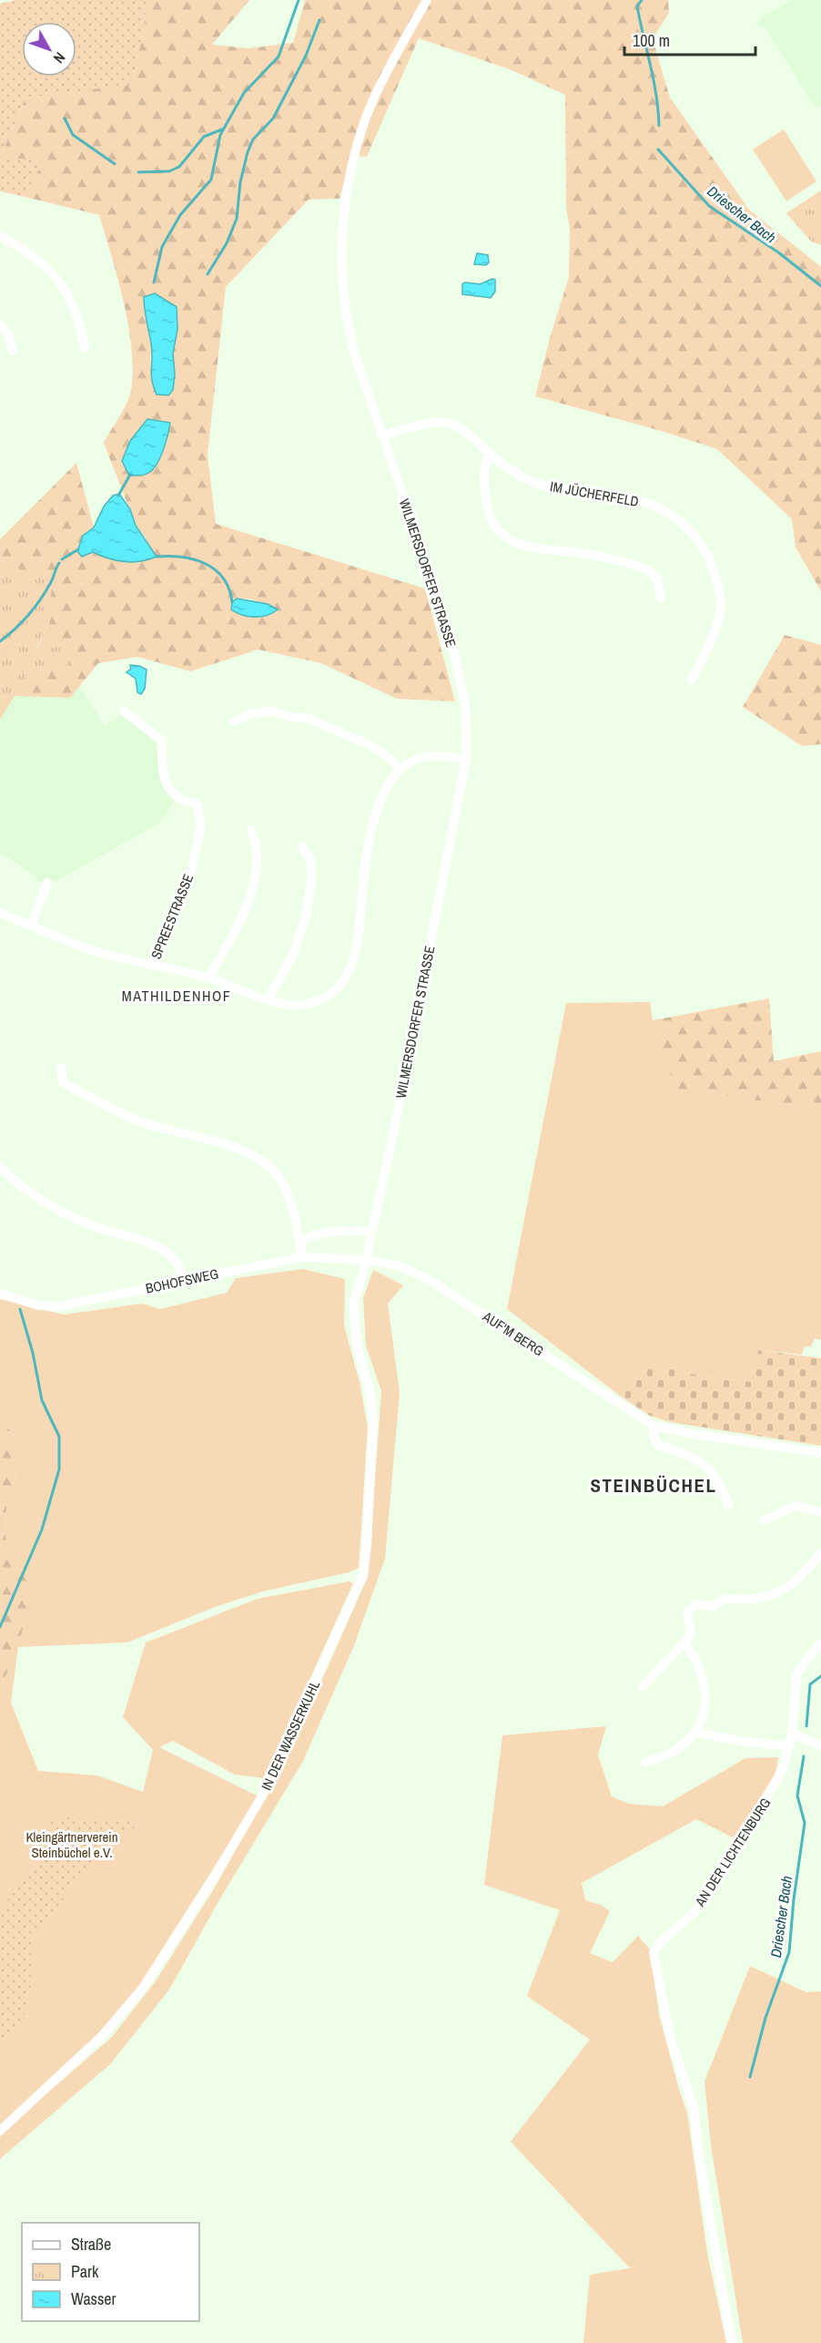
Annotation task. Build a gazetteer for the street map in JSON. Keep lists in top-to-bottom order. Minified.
{"streets":{"street":["IM JÜCHERFELD","WILMERSDORFER STRASSE","SPREESTRASSE","BOHOFSWEG","AUF'M BERG","IN DER WASSERKUHL","AN DER LICHTENBURG"]},"crossings":[["IM JÜCHERFELD","WILMERSDORFER STRASSE"],["WILMERSDORFER STRASSE","BOHOFSWEG"],["WILMERSDORFER STRASSE","AUF'M BERG"],["WILMERSDORFER STRASSE","IN DER WASSERKUHL"],["BOHOFSWEG","AUF'M BERG"],["BOHOFSWEG","IN DER WASSERKUHL"],["AUF'M BERG","IN DER WASSERKUHL"]],"districts":["MATHILDENHOF","STEINBÜCHEL"],"water":["Driescher Bach"],"parks":["Kleingärtnerverein Steinbüchel e.V."],"legend":["Straße","Park","Wasser"],"scale_bar":"100 m","north":"bottom right"}
